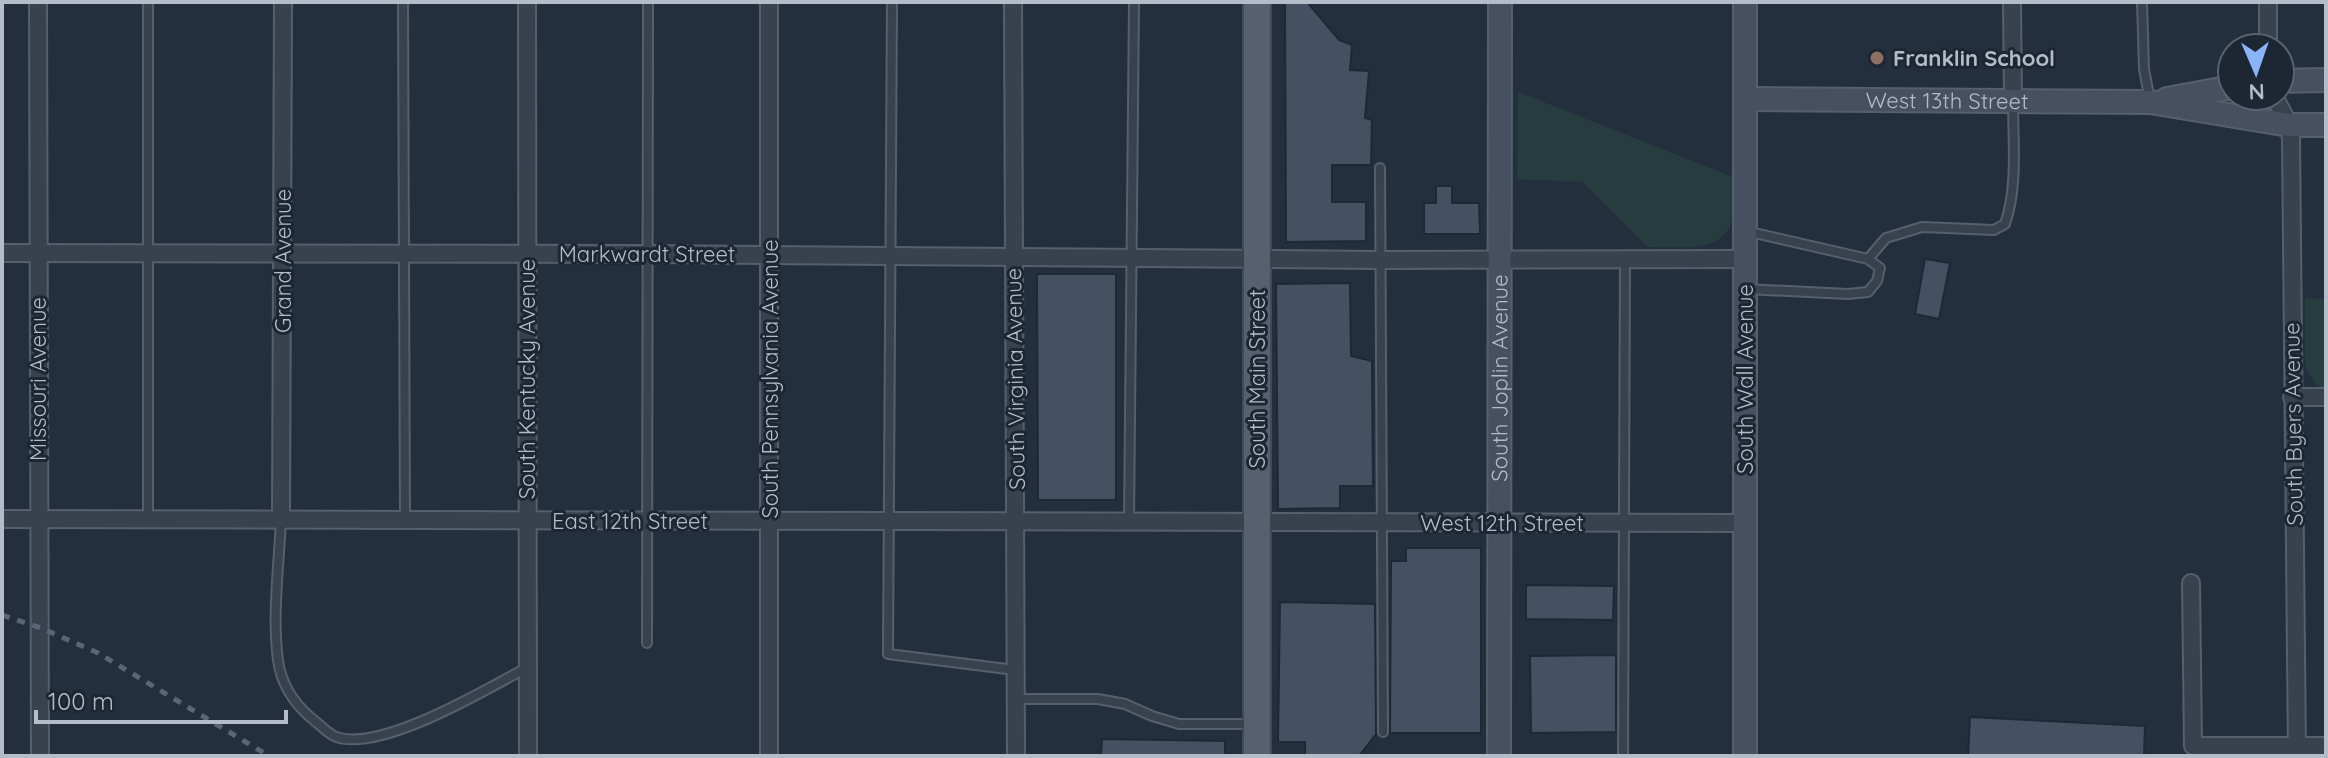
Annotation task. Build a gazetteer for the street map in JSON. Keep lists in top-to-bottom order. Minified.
{"streets":{"main road":["South Main Street"],"street":["West 13th Street","Markwardt Street","Grand Avenue","Missouri Avenue","South Kentucky Avenue","South Pennsylvania Avenue","South Virginia Avenue","South Joplin Avenue","South Wall Avenue","South Byers Avenue","East 12th Street","West 12th Street"]},"crossings":[["West 13th Street","South Wall Avenue"],["West 13th Street","South Byers Avenue"],["Markwardt Street","Grand Avenue"],["Markwardt Street","Missouri Avenue"],["Markwardt Street","South Kentucky Avenue"],["Markwardt Street","South Pennsylvania Avenue"],["Markwardt Street","South Virginia Avenue"],["Markwardt Street","South Main Street"],["Markwardt Street","South Joplin Avenue"],["Markwardt Street","South Wall Avenue"],["Grand Avenue","East 12th Street"],["Missouri Avenue","East 12th Street"],["South Kentucky Avenue","East 12th Street"],["South Pennsylvania Avenue","East 12th Street"],["South Virginia Avenue","East 12th Street"],["South Main Street","East 12th Street"],["South Main Street","West 12th Street"],["South Joplin Avenue","West 12th Street"],["South Wall Avenue","West 12th Street"],["East 12th Street","West 12th Street"]],"places":["Franklin School"],"scale_bar":"100 m","north":"bottom"}
